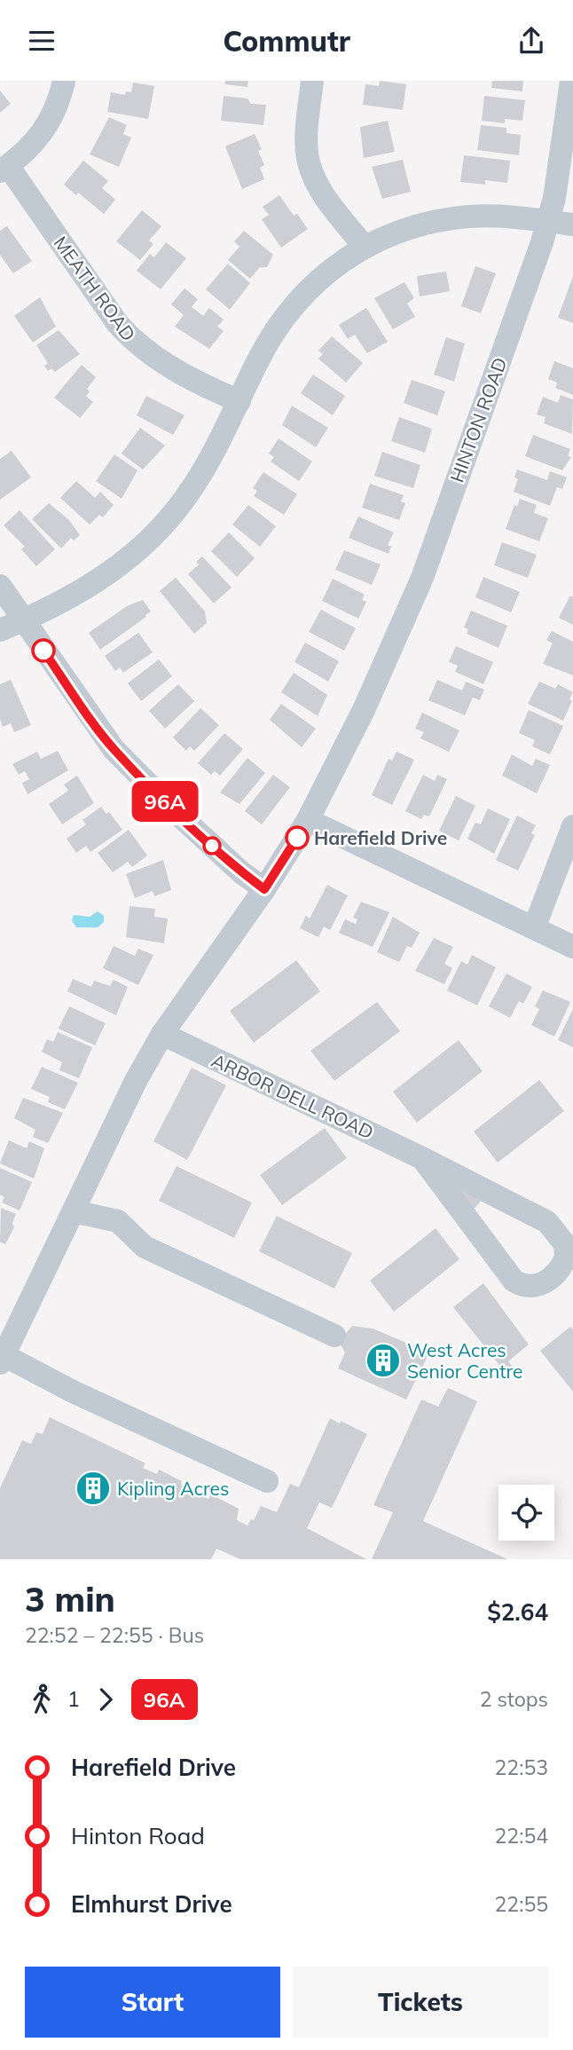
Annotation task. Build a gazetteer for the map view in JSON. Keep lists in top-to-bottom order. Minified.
{"streets":{"street":["MEATH ROAD","HINTON ROAD","ARBOR DELL ROAD"]},"crossings":[["HINTON ROAD","ARBOR DELL ROAD"]],"places":{"other":["Harefield Drive"],"building":["West Acres Senior Centre","Kipling Acres"]},"lines":["bus line 96A"],"page":{"header":"Commutr","on_map":"96A","heading":["3 min","22:52 – 22:55 · Bus","$2.64"],"legs":["1","96A","2 stops"],"list":[{"name":"Harefield Drive","value":"22:53"},{"name":"Hinton Road","value":"22:54"},{"name":"Elmhurst Drive","value":"22:55"}],"buttons":["Start","Tickets"]}}
